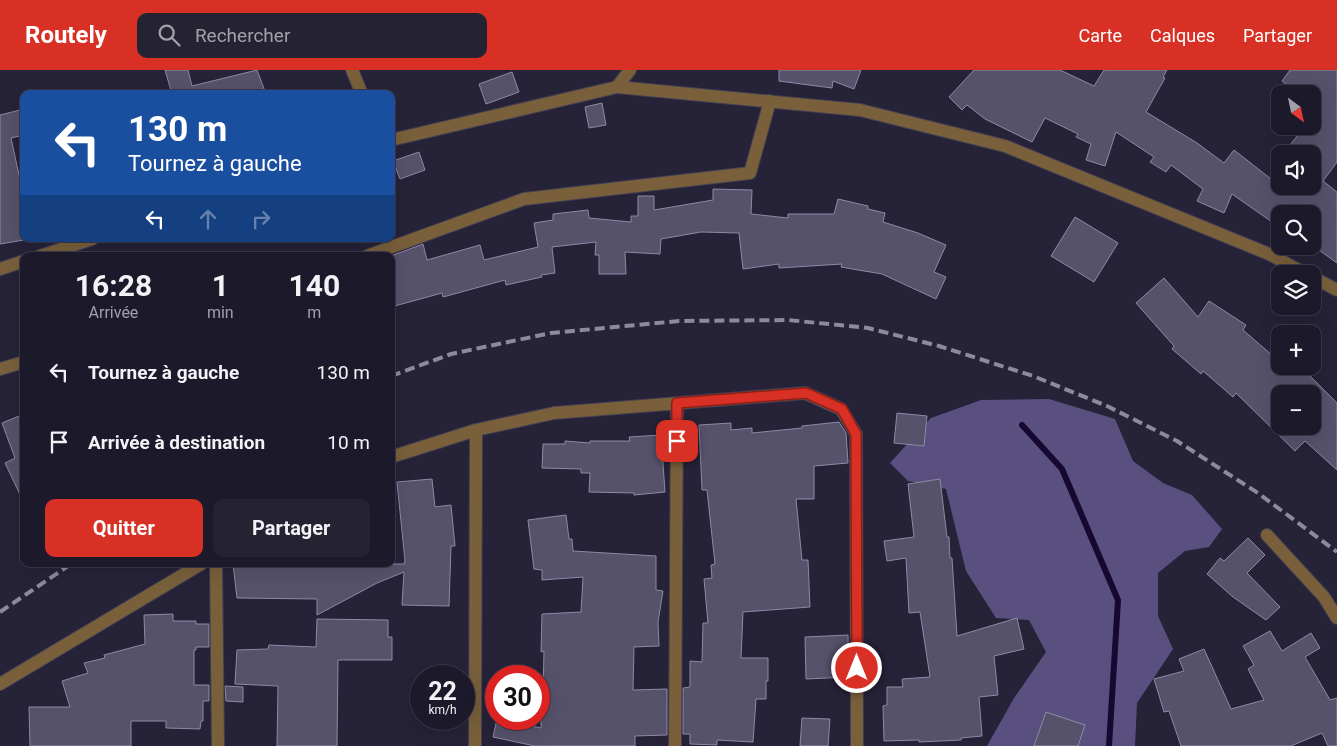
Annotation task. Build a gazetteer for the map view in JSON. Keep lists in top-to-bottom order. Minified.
{"north":"bottom right","page":{"header":"Routely","search":"Rechercher","nav":["Carte","Calques","Partager"],"map_buttons":["+","−"],"turn":["130 m","Tournez à gauche"],"eta":["16:28","Arrivée","1","min","140","m"],"list":[{"name":"Tournez à gauche","value":"130 m"},{"name":"Arrivée à destination","value":"10 m"}],"buttons":["Quitter","Partager"],"speed":"22 km/h","limit":"30"}}
